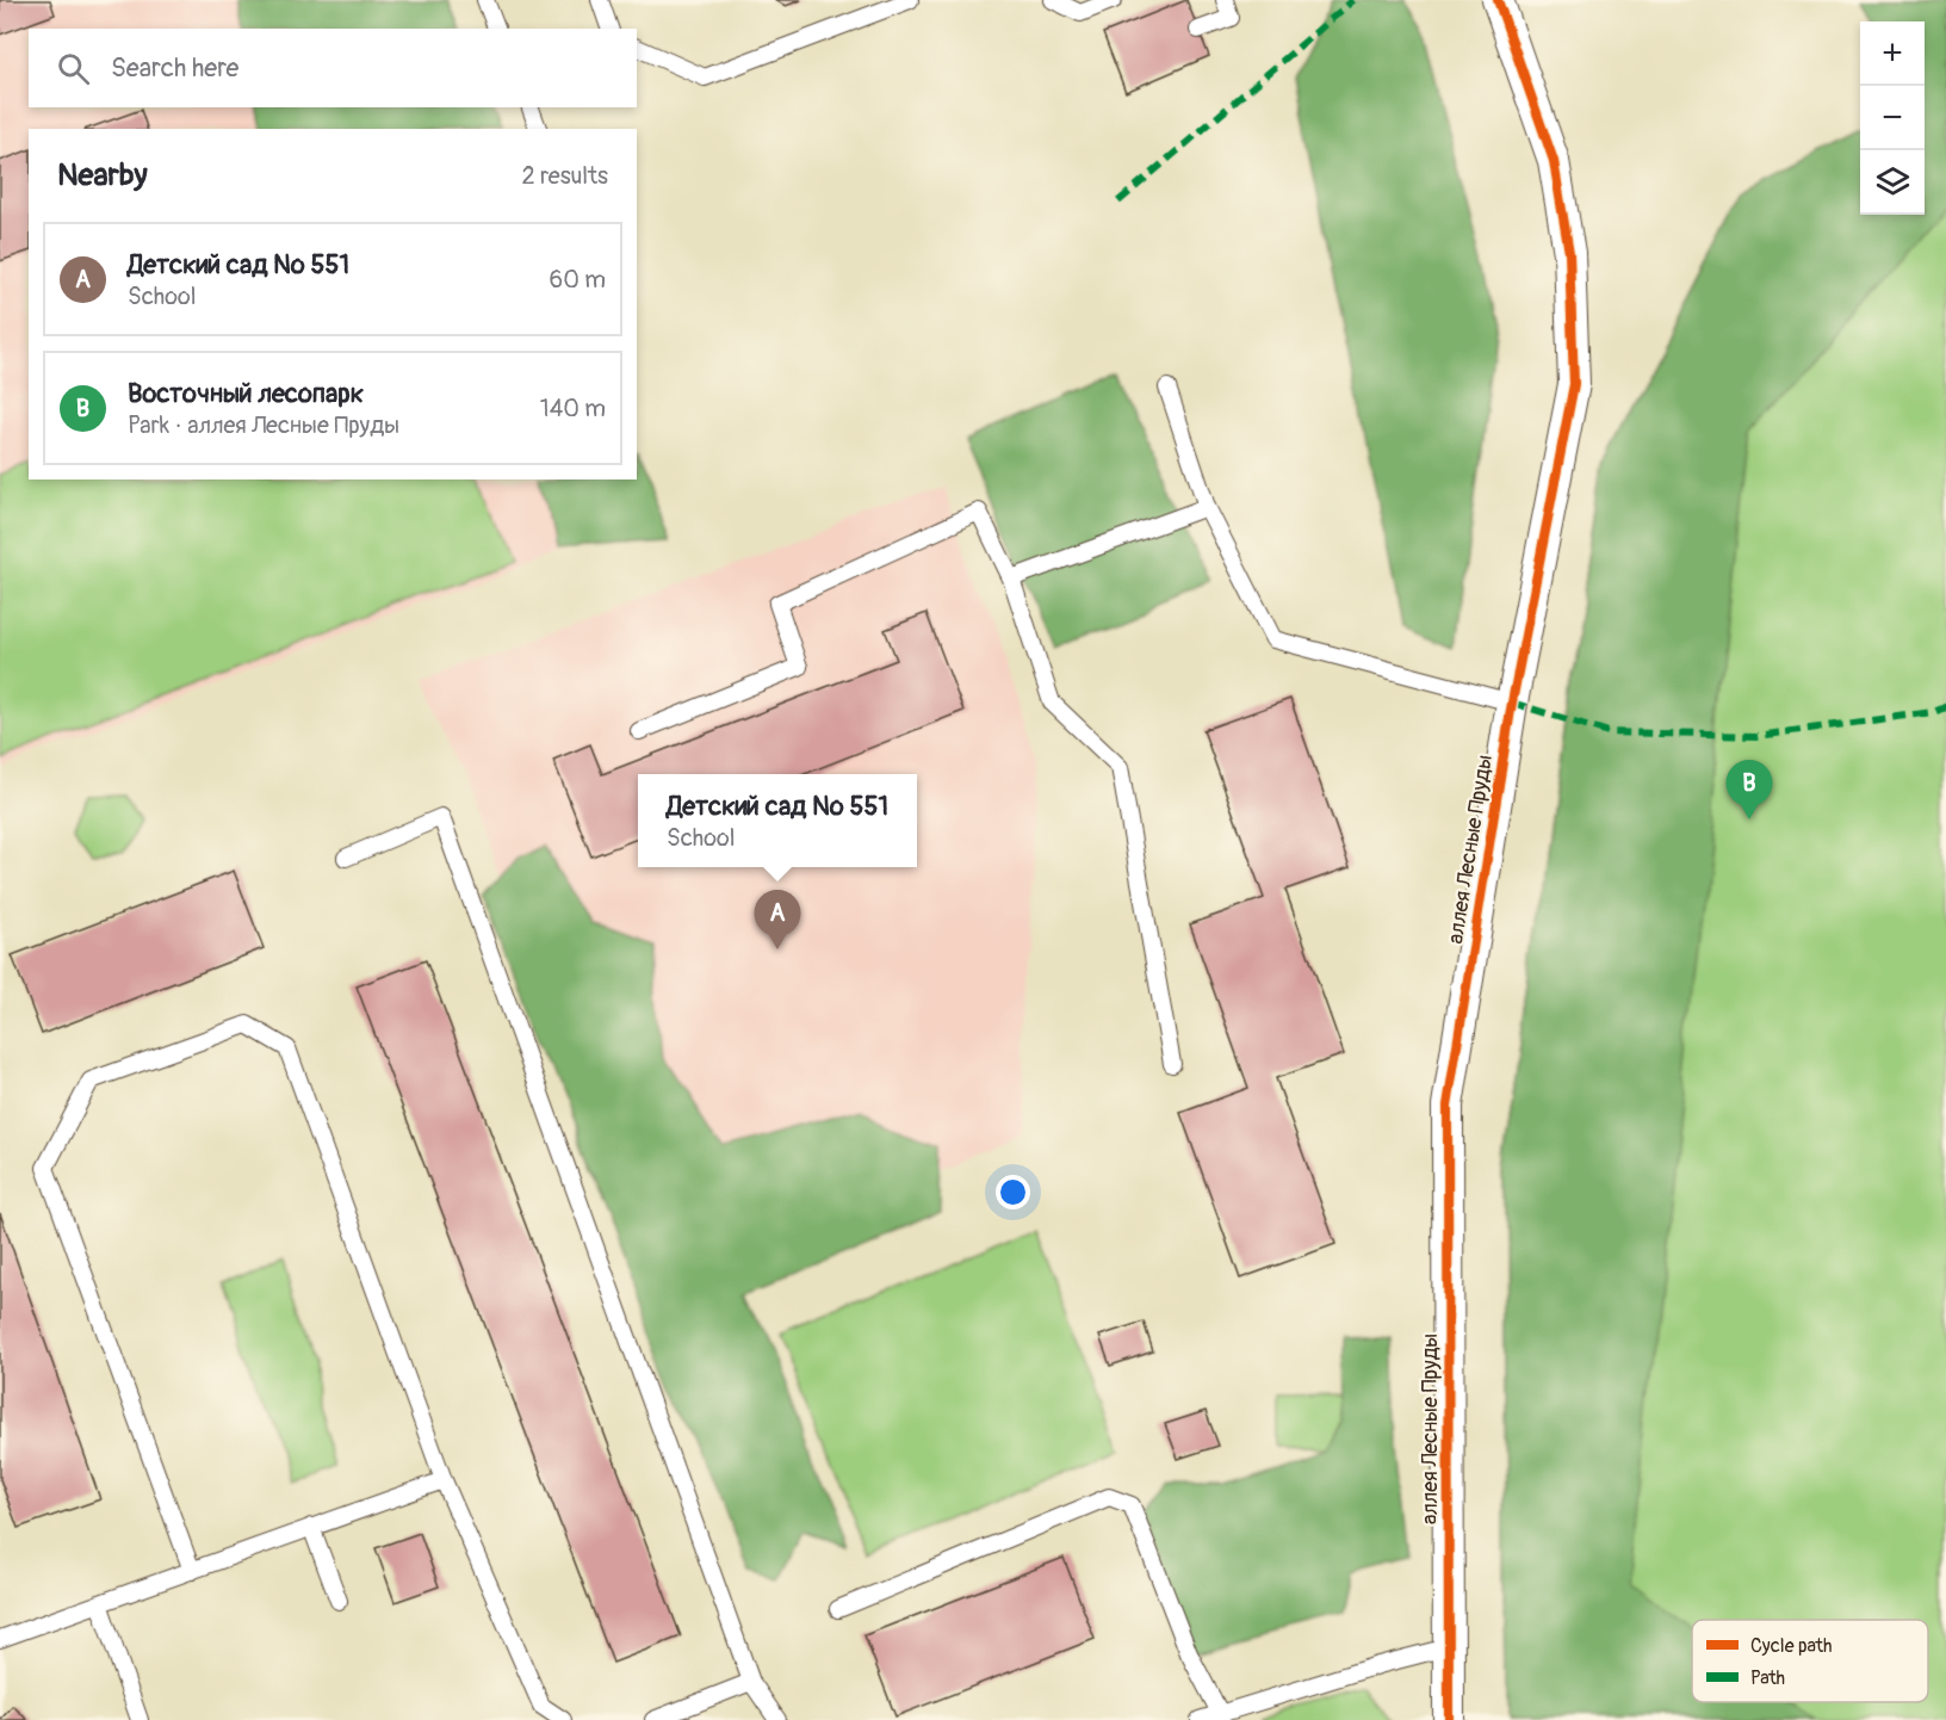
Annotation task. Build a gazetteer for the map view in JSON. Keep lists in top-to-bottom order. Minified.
{"streets":{"street":["аллея Лесные Пруды"]},"legend":["Cycle path","Path"],"page":{"map_buttons":["+","−"],"search":"Search here","heading":["Nearby","2 results"],"list":[{"mark":"A","name":"Детский сад № 551","note":"School","value":"60 m"},{"mark":"B","name":"Восточный лесопарк","note":"Park · аллея Лесные Пруды","value":"140 m"}],"pins":["B","A"],"popup":["Детский сад № 551","School"]}}
